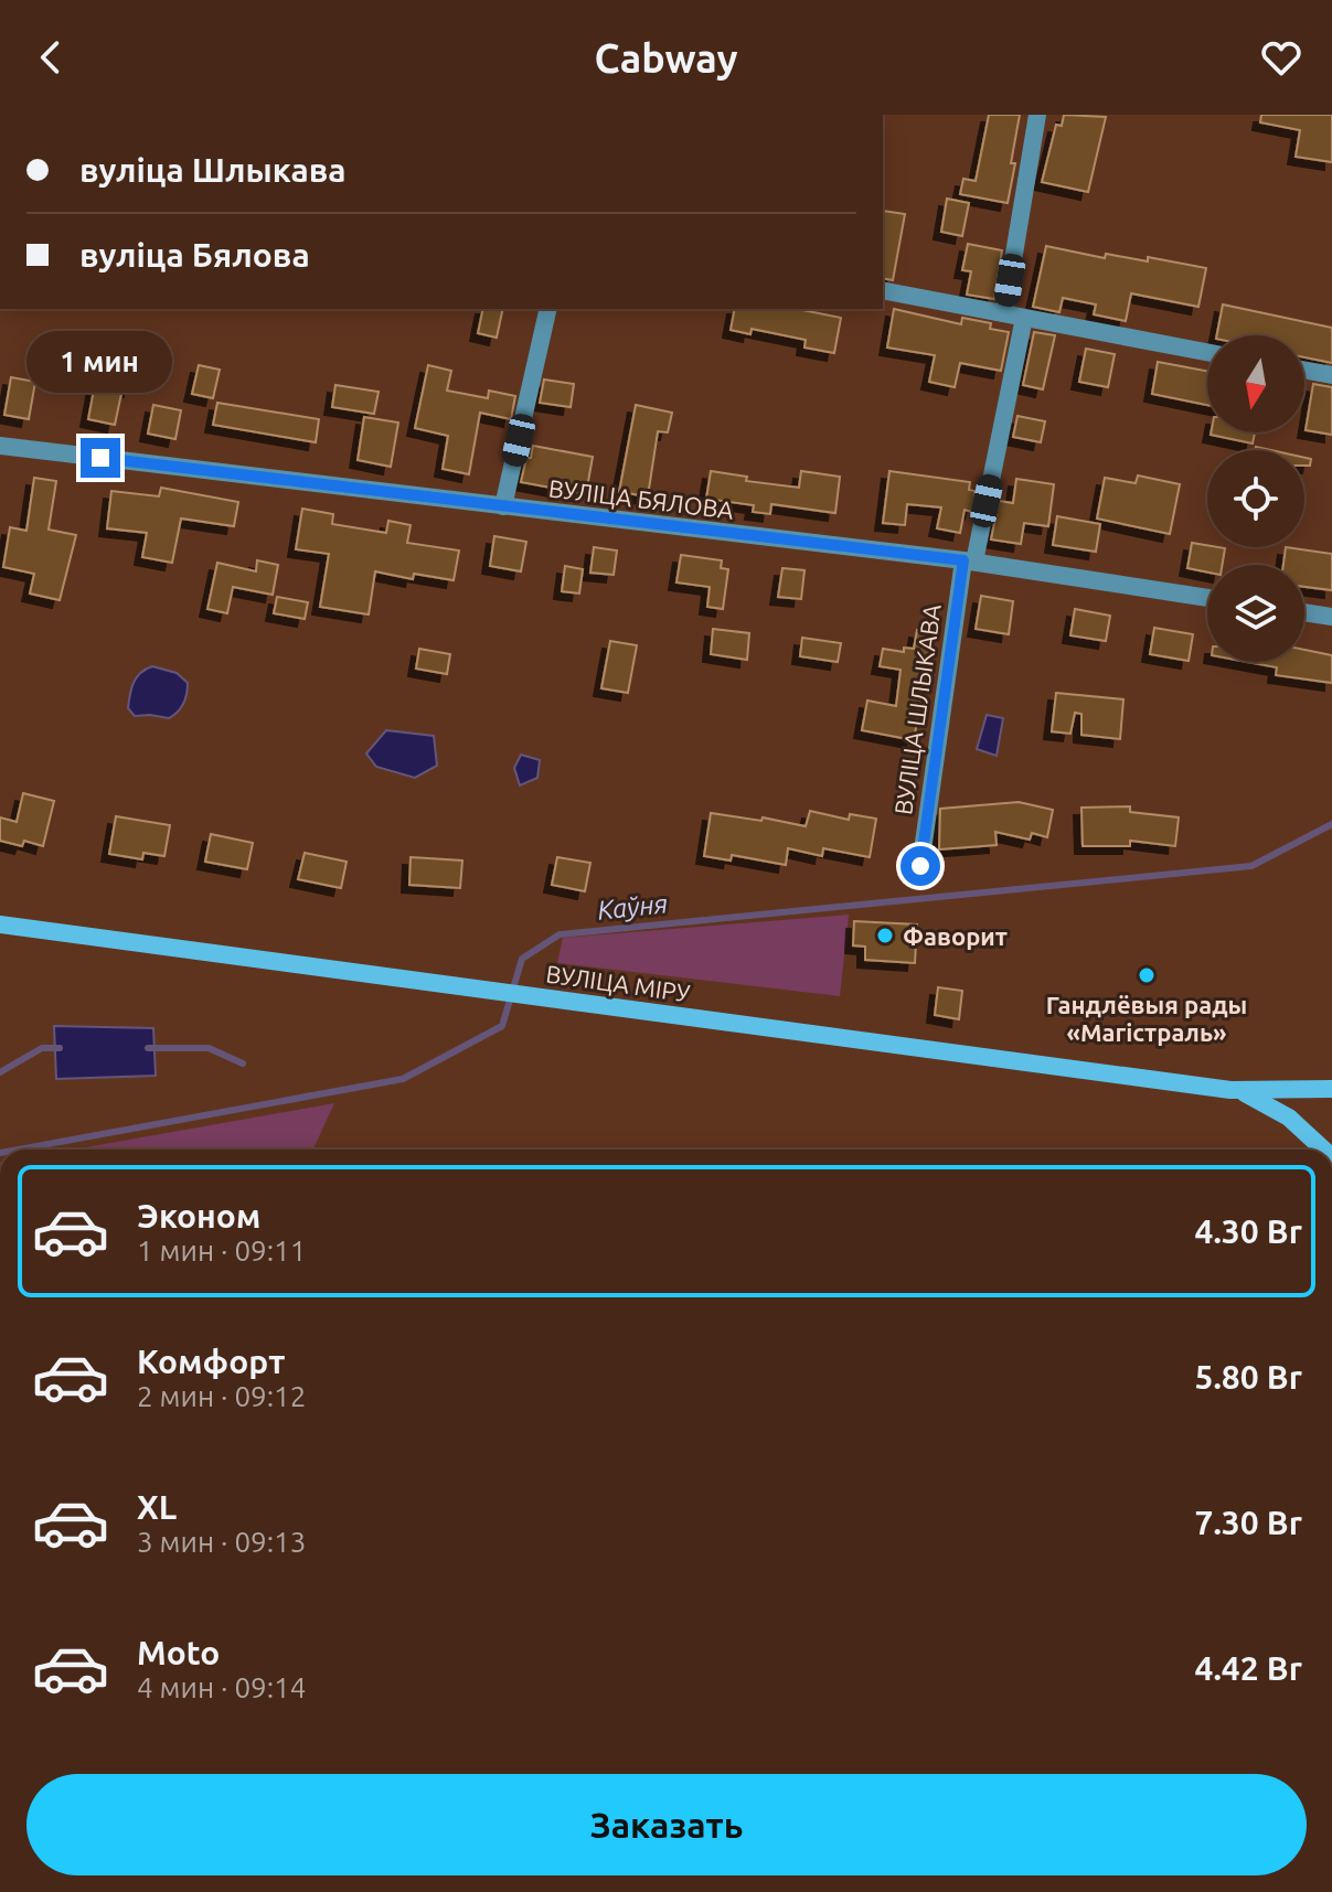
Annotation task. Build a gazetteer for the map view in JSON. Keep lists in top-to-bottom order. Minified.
{"streets":{"main road":["ВУЛІЦА МІРУ"],"street":["ВУЛІЦА БЯЛОВА","ВУЛІЦА ШЛЫКАВА"]},"crossings":[["ВУЛІЦА БЯЛОВА","ВУЛІЦА ШЛЫКАВА"]],"water":["Каўня"],"places":["Фаворит","Гандлёвыя рады «Магістраль»"],"north":"bottom","page":{"header":"Cabway","banner":["вуліца Шлыкава","вуліца Бялова"],"bubble":"1 мин","list":[{"name":"Эконом","note":"1 мин · 09:11","value":"4.30 Br"},{"name":"Комфорт","note":"2 мин · 09:12","value":"5.80 Br"},{"name":"XL","note":"3 мин · 09:13","value":"7.30 Br"},{"name":"Moto","note":"4 мин · 09:14","value":"4.42 Br"}],"buttons":"Заказать"}}
